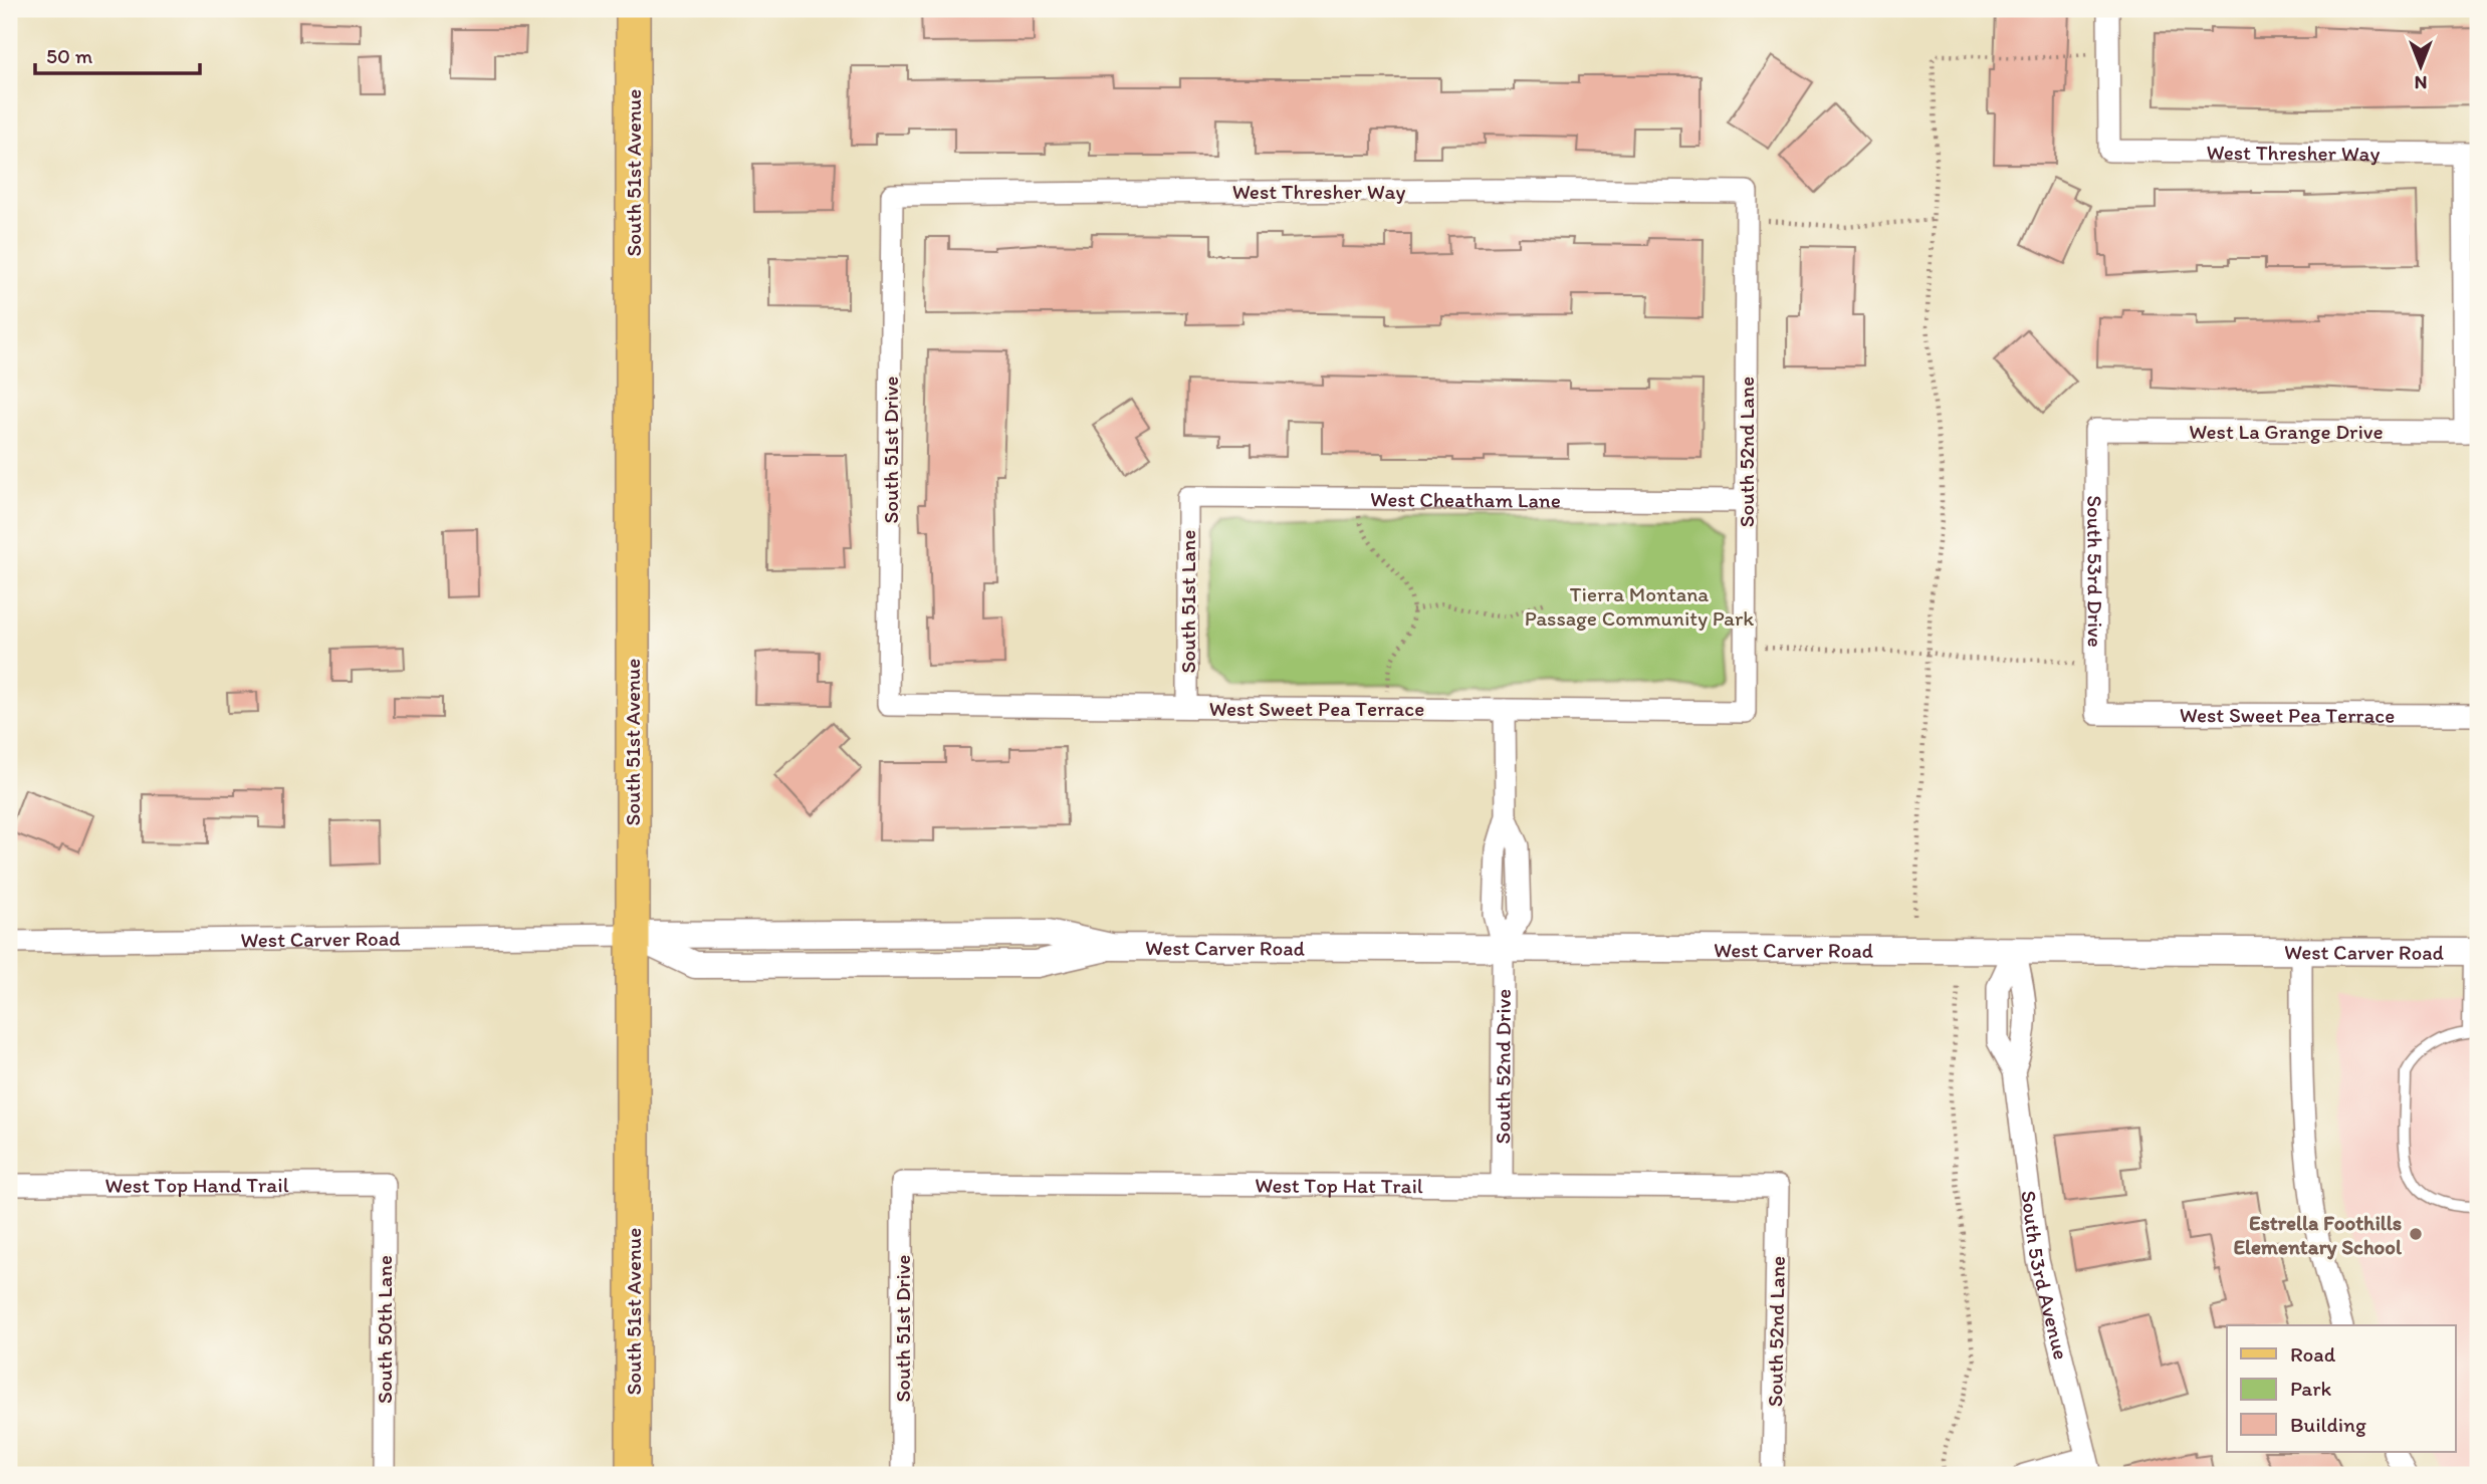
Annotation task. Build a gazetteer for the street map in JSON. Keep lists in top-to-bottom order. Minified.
{"streets":{"main road":["South 51st Avenue"],"street":["West Thresher Way","West La Grange Drive","South 51st Drive","South 52nd Lane","West Cheatham Lane","South 53rd Drive","South 51st Lane","West Sweet Pea Terrace","West Carver Road","South 52nd Drive","West Top Hand Trail","West Top Hat Trail","South 53rd Avenue","South 50th Lane"]},"crossings":[["West Thresher Way","South 51st Drive"],["West Thresher Way","South 52nd Lane"],["South 51st Avenue","West Carver Road"],["West La Grange Drive","South 53rd Drive"],["South 51st Drive","West Sweet Pea Terrace"],["South 51st Drive","West Top Hat Trail"],["South 52nd Lane","West Cheatham Lane"],["South 52nd Lane","West Sweet Pea Terrace"],["South 52nd Lane","West Top Hat Trail"],["West Cheatham Lane","South 51st Lane"],["South 53rd Drive","West Sweet Pea Terrace"],["South 51st Lane","West Sweet Pea Terrace"],["West Sweet Pea Terrace","South 52nd Drive"],["West Carver Road","South 52nd Drive"],["West Carver Road","South 53rd Avenue"],["South 52nd Drive","West Top Hat Trail"],["West Top Hand Trail","South 50th Lane"]],"parks":["Tierra Montana Passage Community Park"],"places":["Estrella Foothills Elementary School"],"legend":["Road","Park","Building"],"scale_bar":"50 m","north":"bottom"}
